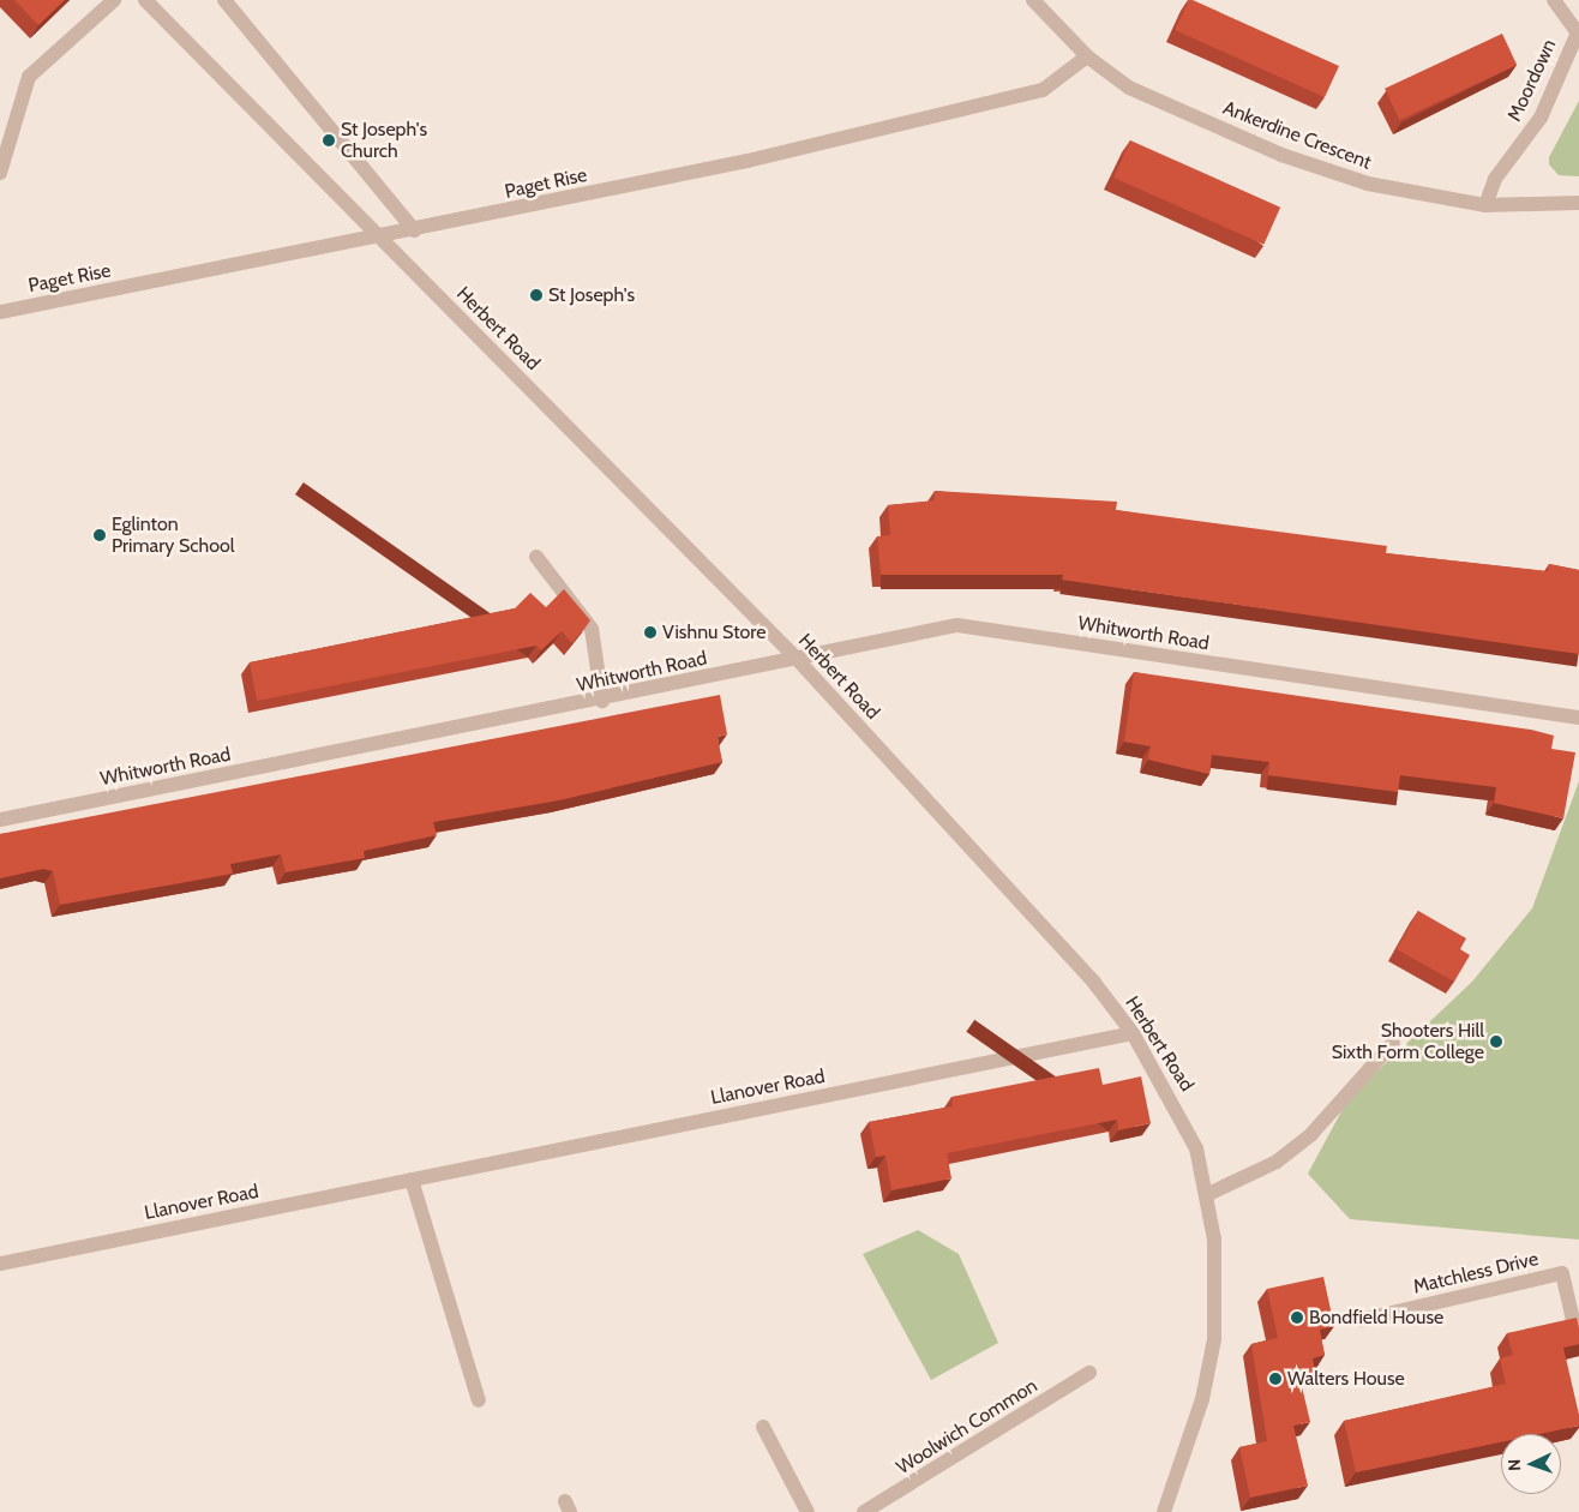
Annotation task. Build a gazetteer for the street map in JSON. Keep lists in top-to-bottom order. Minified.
{"streets":{"street":["Moordown","Ankerdine Crescent","Paget Rise","Herbert Road","Whitworth Road","Llanover Road","Matchless Drive","Woolwich Common"]},"crossings":[["Moordown","Ankerdine Crescent"],["Ankerdine Crescent","Paget Rise"],["Paget Rise","Herbert Road"],["Herbert Road","Whitworth Road"],["Herbert Road","Llanover Road"]],"places":["St Joseph's Church","St Joseph's","Eglinton Primary School","Vishnu Store","Shooters Hill Sixth Form College","Bondfield House","Walters House"],"north":"left"}
